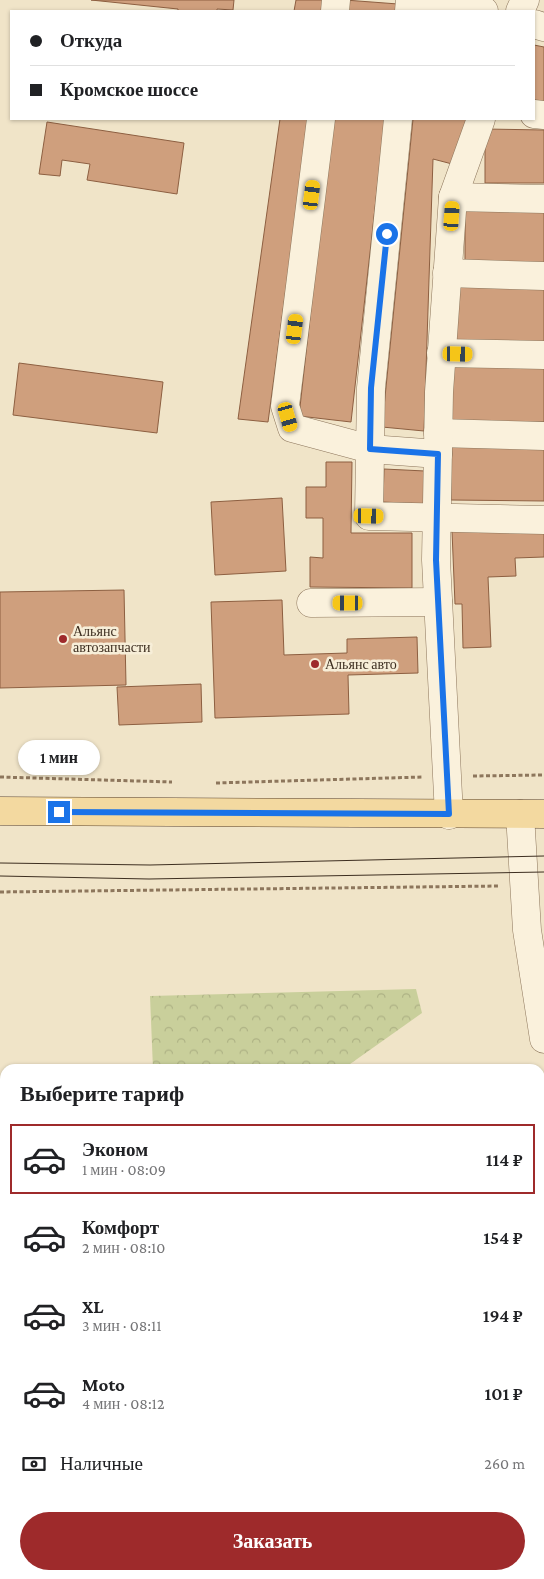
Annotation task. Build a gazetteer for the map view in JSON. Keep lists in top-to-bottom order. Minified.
{"places":["Альянс автозапчасти","Альянс авто"],"page":{"banner":["Откуда","Кромское шоссе"],"bubble":"1 мин","heading":"Выберите тариф","list":[{"name":"Эконом","note":"1 мин · 08:09","value":"114 ₽"},{"name":"Комфорт","note":"2 мин · 08:10","value":"154 ₽"},{"name":"XL","note":"3 мин · 08:11","value":"194 ₽"},{"name":"Moto","note":"4 мин · 08:12","value":"101 ₽"}],"pay":["Наличные","260 m"],"buttons":"Заказать"}}
